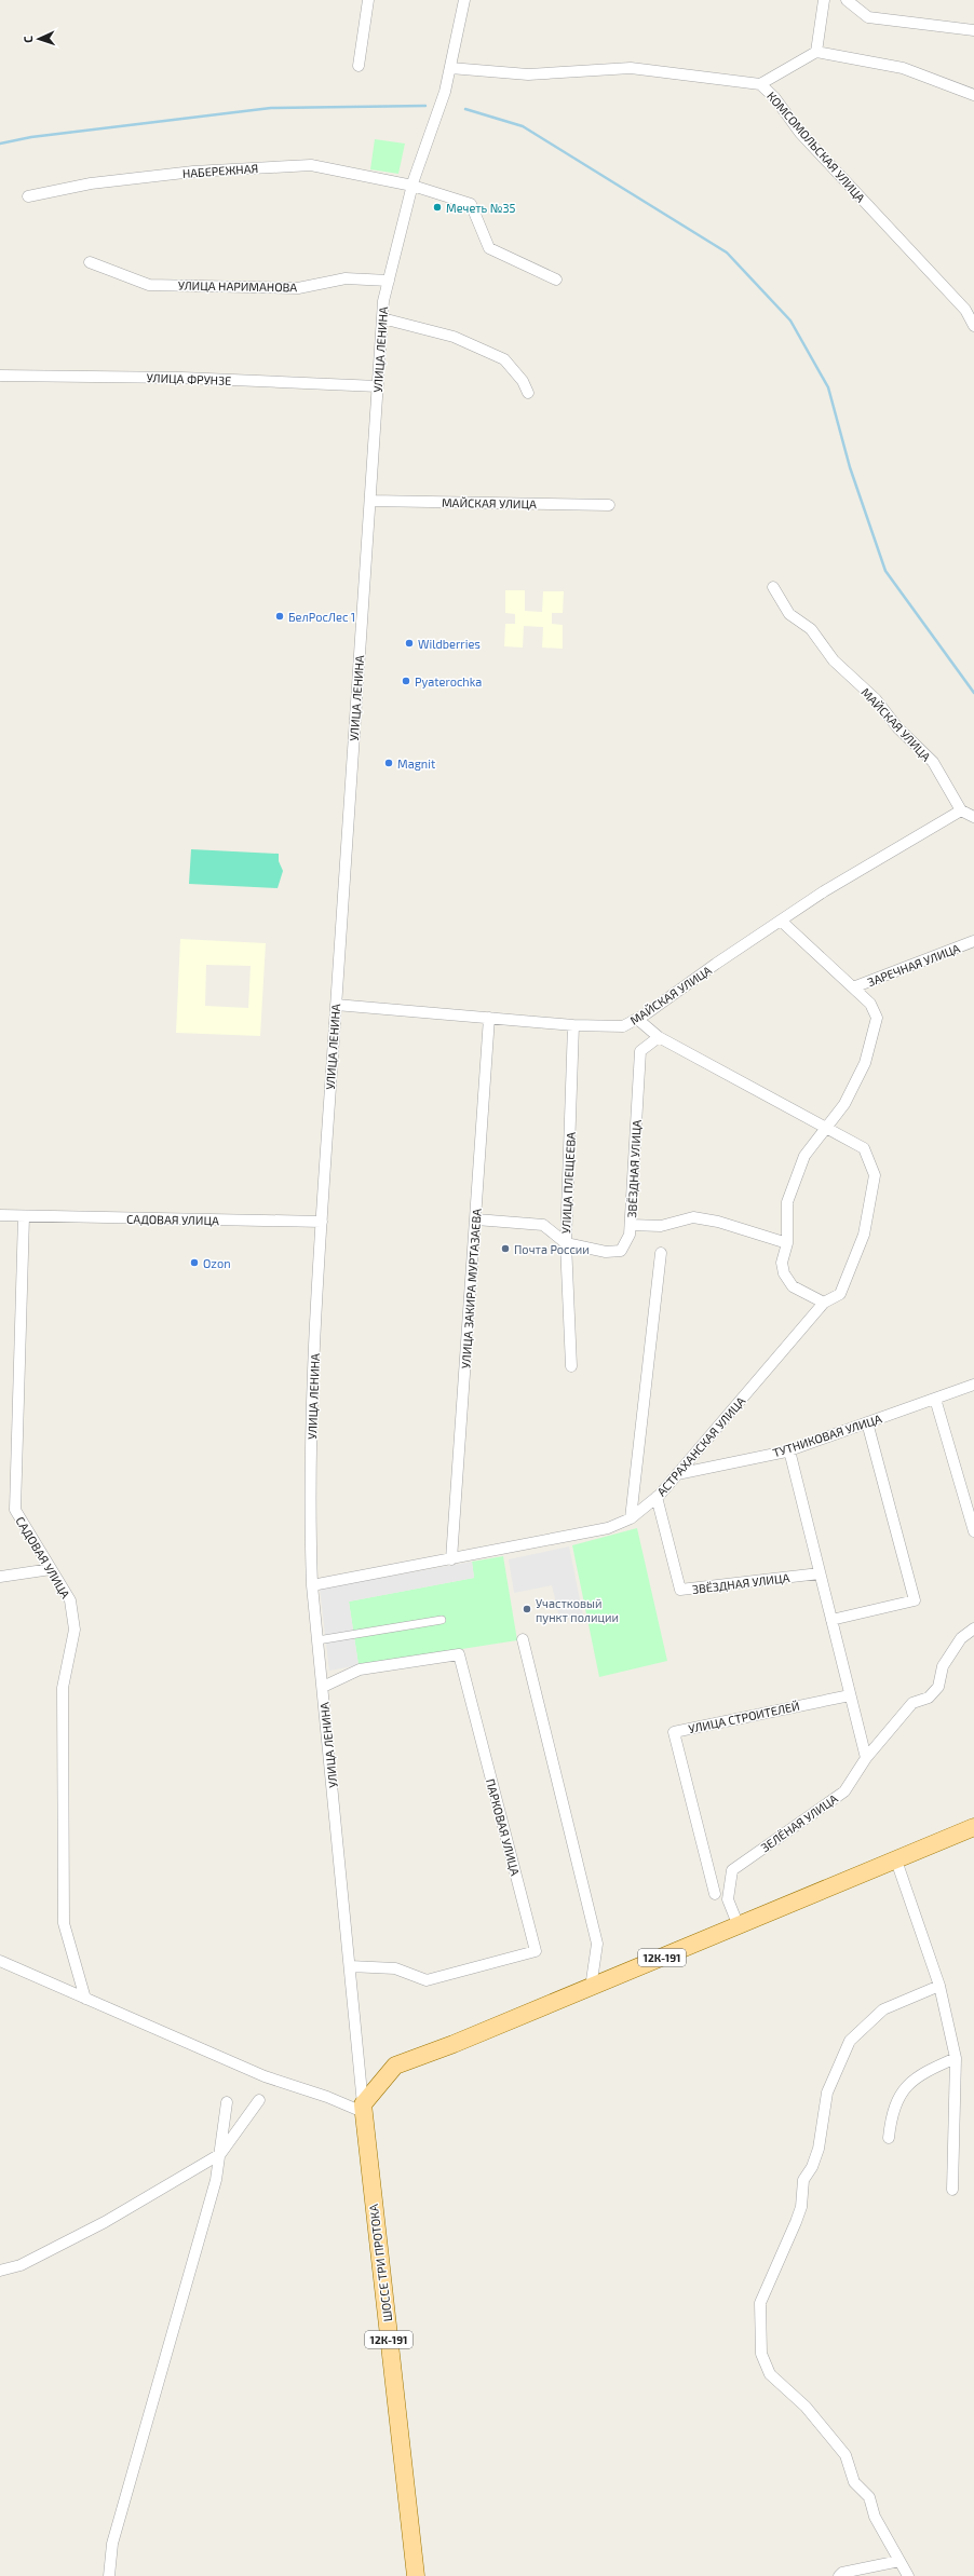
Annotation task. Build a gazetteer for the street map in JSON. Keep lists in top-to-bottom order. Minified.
{"streets":{"main road":["12К-191","ШОССЕ ТРИ ПРОТОКА"],"street":["КОМСОМОЛЬСКАЯ УЛИЦА","НАБЕРЕЖНАЯ","УЛИЦА НАРИМАНОВА","УЛИЦА ЛЕНИНА","УЛИЦА ФРУНЗЕ","МАЙСКАЯ УЛИЦА","ЗАРЕЧНАЯ УЛИЦА","ЗВЁЗДНАЯ УЛИЦА","УЛИЦА ПЛЕЩЕЕВА","САДОВАЯ УЛИЦА","УЛИЦА ЗАКИРА МУРТАЗАЕВА","ТУТНИКОВАЯ УЛИЦА","АСТРАХАНСКАЯ УЛИЦА","УЛИЦА СТРОИТЕЛЕЙ","ЗЕЛЁНАЯ УЛИЦА","ПАРКОВАЯ УЛИЦА"]},"crossings":[["КОМСОМОЛЬСКАЯ УЛИЦА","УЛИЦА ЛЕНИНА"],["НАБЕРЕЖНАЯ","УЛИЦА ЛЕНИНА"],["УЛИЦА НАРИМАНОВА","УЛИЦА ЛЕНИНА"],["УЛИЦА ЛЕНИНА","УЛИЦА ФРУНЗЕ"],["УЛИЦА ЛЕНИНА","МАЙСКАЯ УЛИЦА"],["УЛИЦА ЛЕНИНА","САДОВАЯ УЛИЦА"],["УЛИЦА ЛЕНИНА","АСТРАХАНСКАЯ УЛИЦА"],["УЛИЦА ЛЕНИНА","ПАРКОВАЯ УЛИЦА"],["УЛИЦА ЛЕНИНА","12К-191"],["УЛИЦА ЛЕНИНА","ШОССЕ ТРИ ПРОТОКА"],["МАЙСКАЯ УЛИЦА","УЛИЦА ПЛЕЩЕЕВА"],["МАЙСКАЯ УЛИЦА","УЛИЦА ЗАКИРА МУРТАЗАЕВА"],["МАЙСКАЯ УЛИЦА","АСТРАХАНСКАЯ УЛИЦА"],["ЗВЁЗДНАЯ УЛИЦА","УЛИЦА ПЛЕЩЕЕВА"],["ЗВЁЗДНАЯ УЛИЦА","АСТРАХАНСКАЯ УЛИЦА"],["УЛИЦА ЗАКИРА МУРТАЗАЕВА","АСТРАХАНСКАЯ УЛИЦА"],["ТУТНИКОВАЯ УЛИЦА","АСТРАХАНСКАЯ УЛИЦА"],["ЗЕЛЁНАЯ УЛИЦА","12К-191"],["12К-191","ШОССЕ ТРИ ПРОТОКА"]],"places":["Мечеть №35","БелРосЛес 1","Wildberries","Pyaterochka","Magnit","Почта России","Ozon","Участковый пункт полиции"],"north":"left"}
